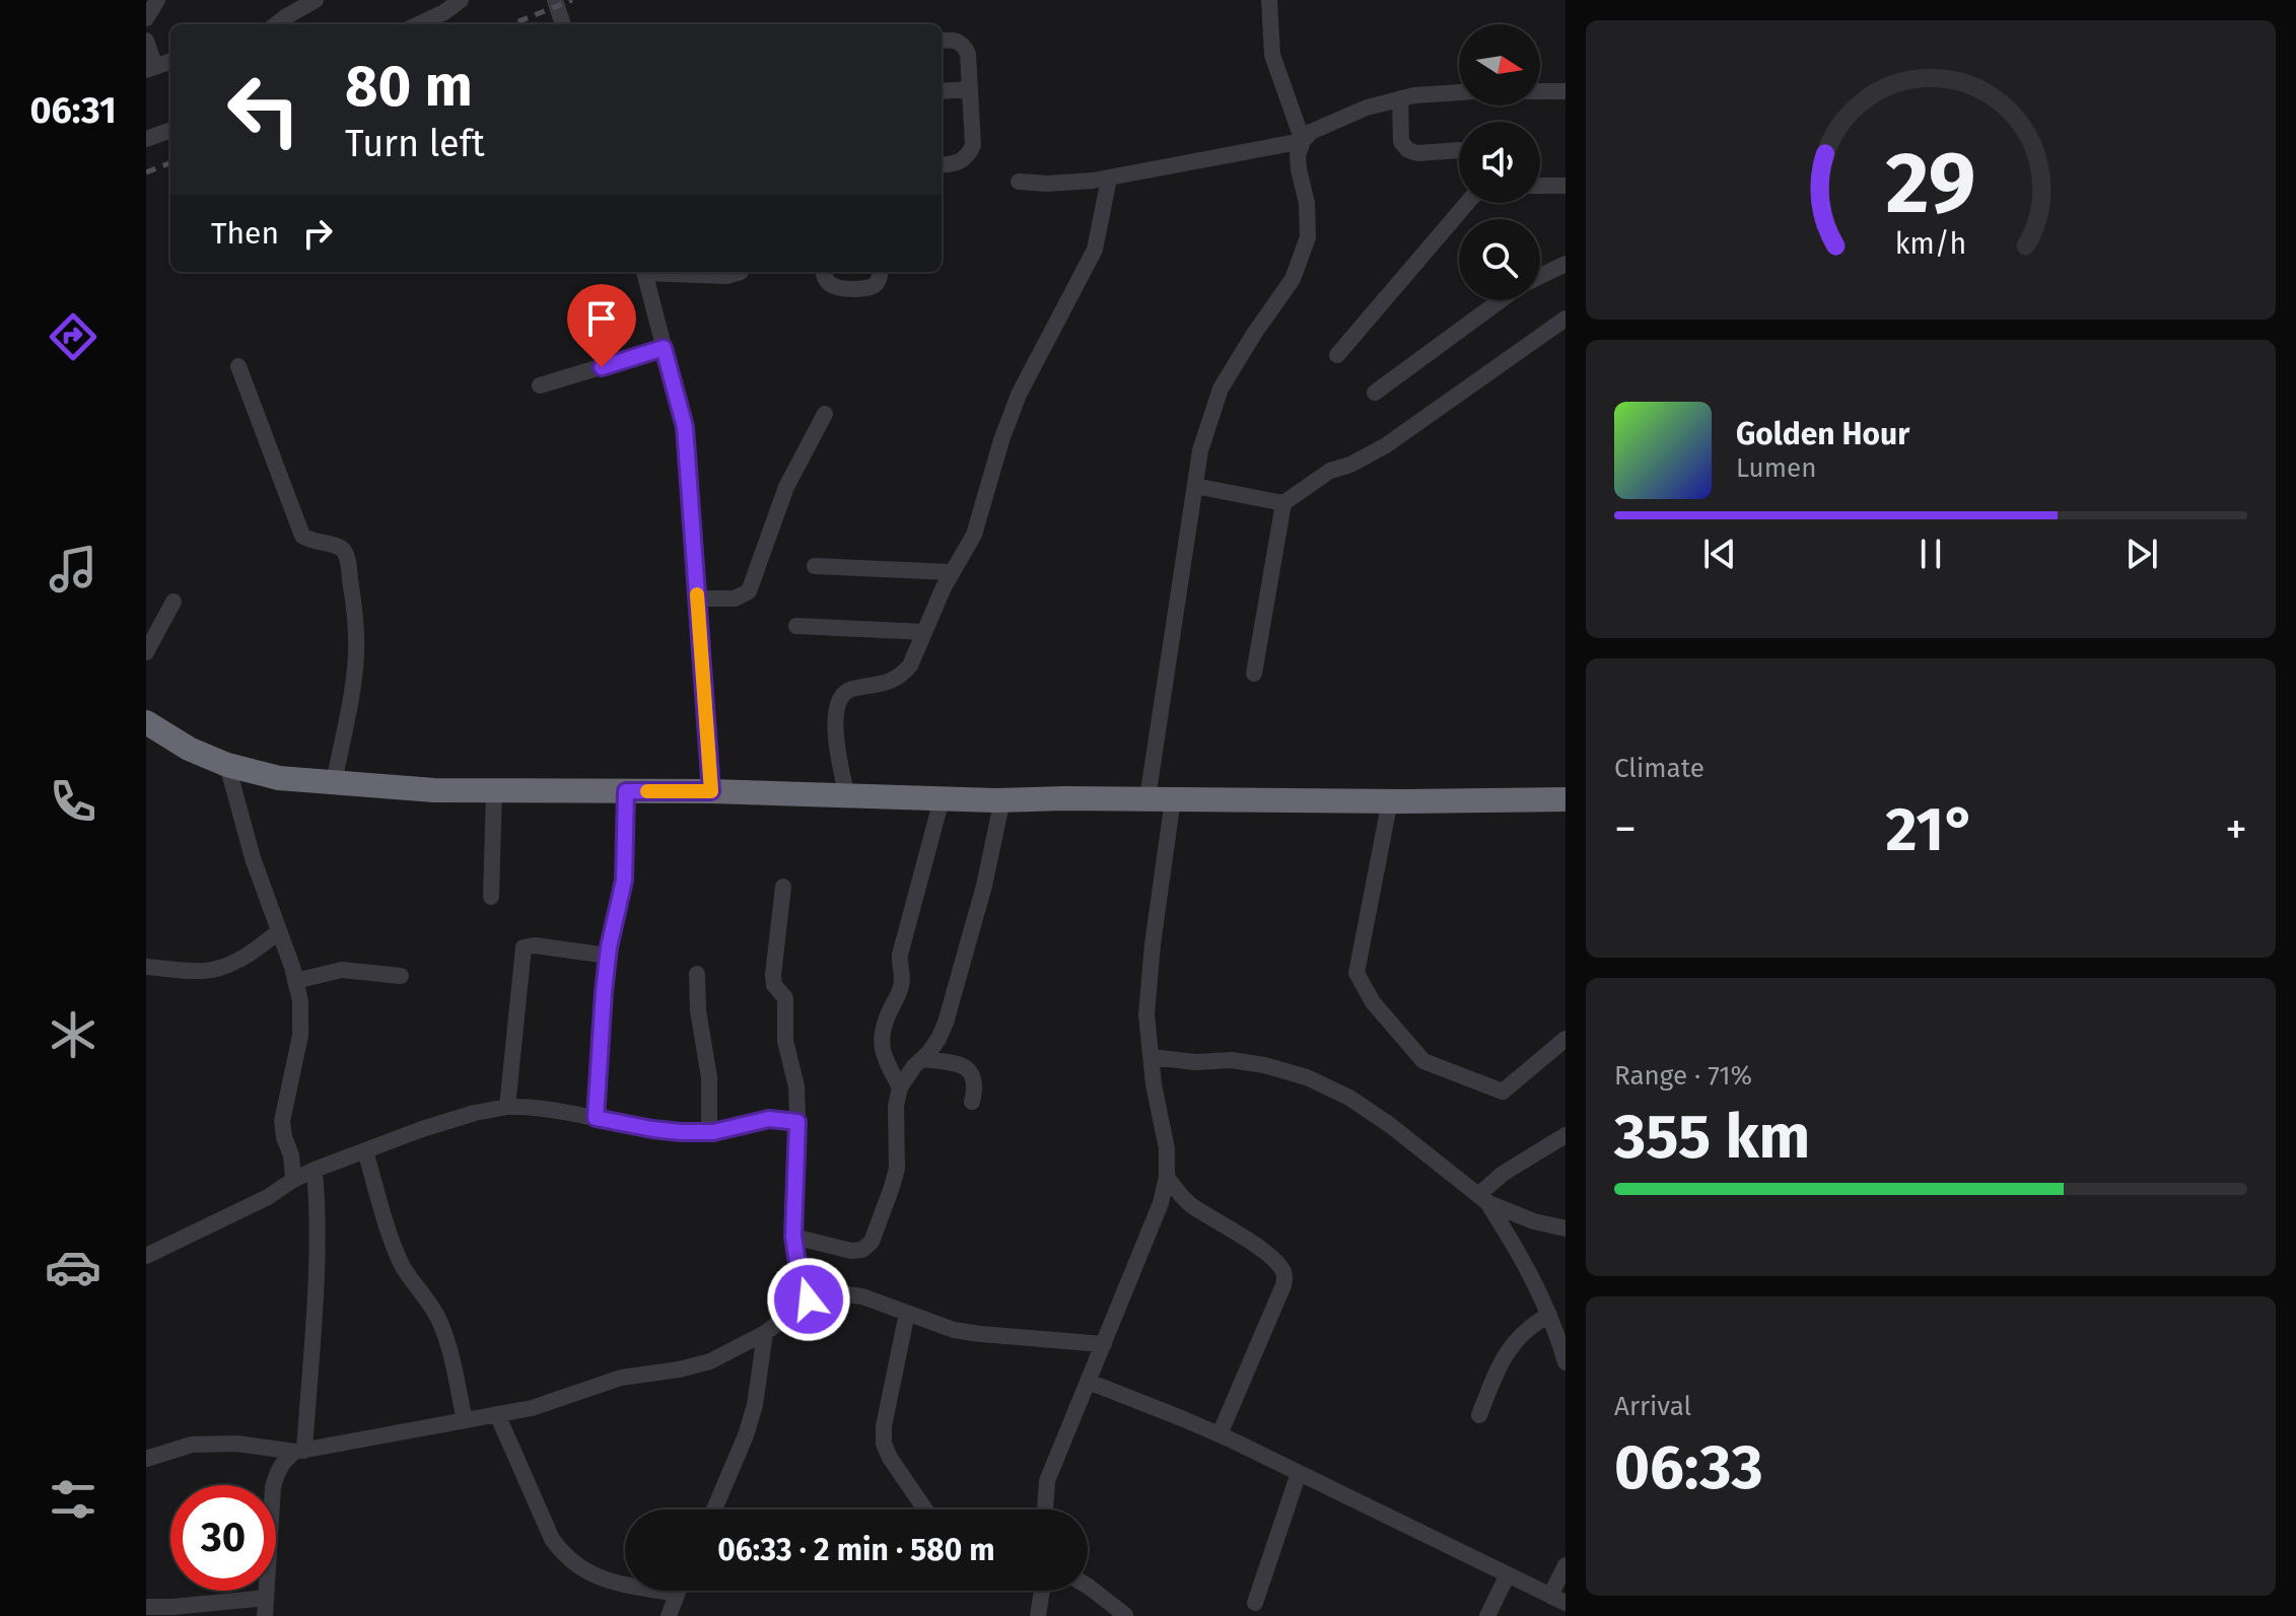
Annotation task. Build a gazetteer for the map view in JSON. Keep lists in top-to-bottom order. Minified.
{"north":"right","page":{"tabs":"06:31","turn":["80 m","Turn left"],"then":"Then","song":["Golden Hour","Lumen"],"tile":["Climate",["Range · 71%","355 km"],["Arrival","06:33"]],"heat":["−","21°","+"],"limit":"30","trip":"06:33 · 2 min · 580 m","gauge":["29","km/h"]}}
